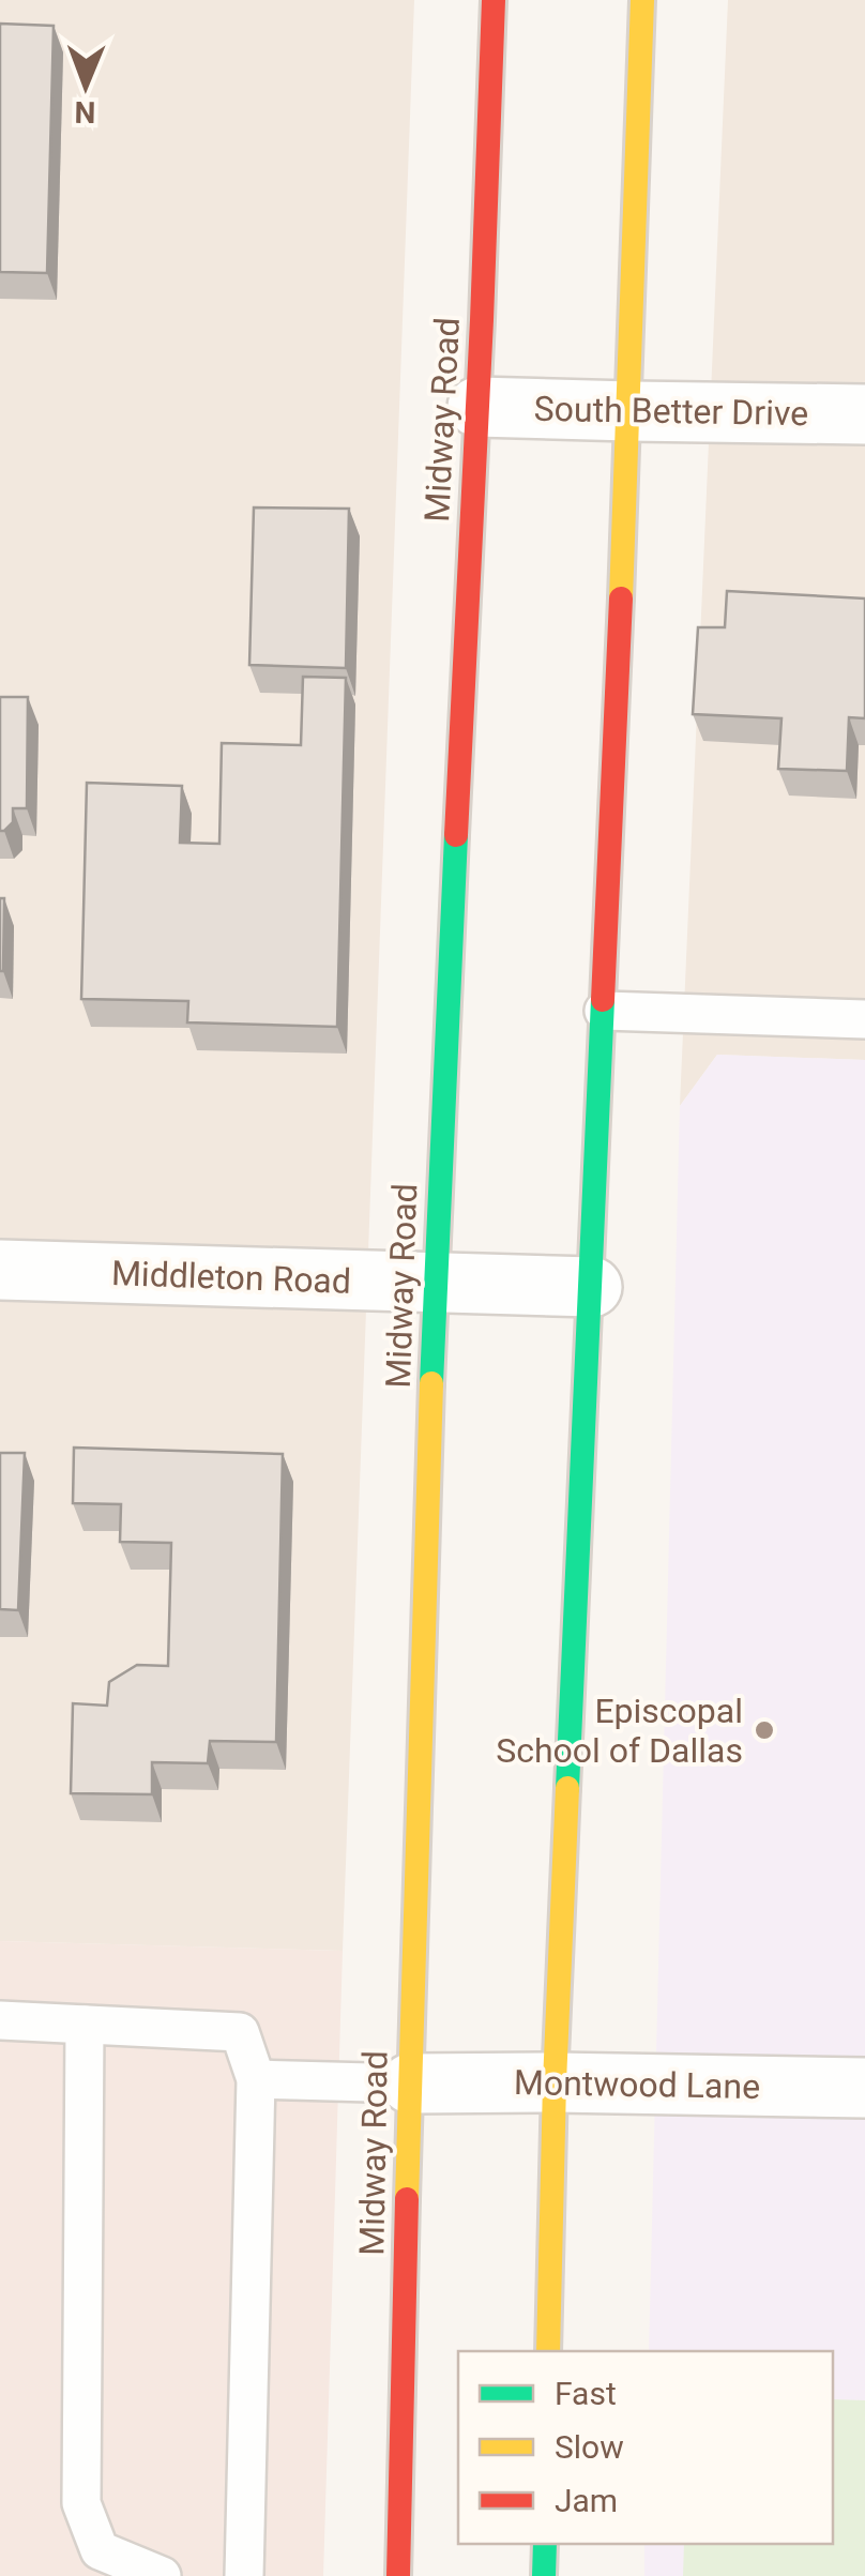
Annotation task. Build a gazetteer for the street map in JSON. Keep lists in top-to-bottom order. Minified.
{"streets":{"main road":["Midway Road"],"street":["South Better Drive","Middleton Road","Montwood Lane"]},"crossings":[["South Better Drive","Midway Road"],["Midway Road","Middleton Road"],["Midway Road","Montwood Lane"]],"places":["Episcopal School of Dallas"],"legend":["Fast","Slow","Jam"],"north":"bottom"}
